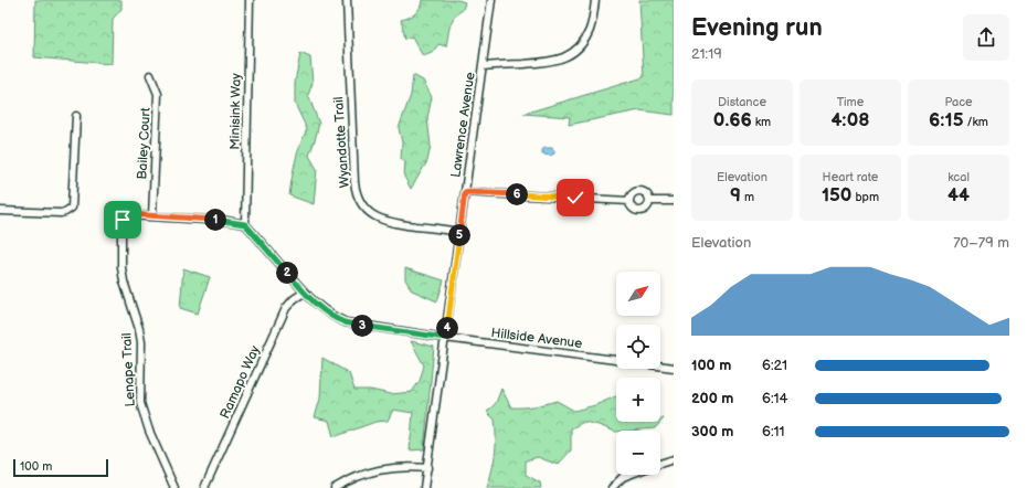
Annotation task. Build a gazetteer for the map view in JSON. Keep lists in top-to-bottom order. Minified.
{"streets":{"street":["Minisink Way","Lawrence Avenue","Wyandotte Trail","Bailey Court","Hillside Avenue","Lenape Trail","Ramapo Way"]},"crossings":[["Minisink Way","Hillside Avenue"],["Lawrence Avenue","Wyandotte Trail"],["Lawrence Avenue","Hillside Avenue"],["Bailey Court","Lenape Trail"],["Hillside Avenue","Ramapo Way"]],"scale_bar":"100 m","north":"top right","page":{"heading":["Evening run","21:19"],"stats":[["Distance","0.66 km"],["Time","4:08"],["Pace","6:15 /km"],["Elevation","9 m"],["Heart rate","150 bpm"],["kcal","44"]],"pins":["6","1","5","2","3","4"],"chart":["Elevation","70–79 m"],"map_buttons":["+","−"],"list":[{"name":"100 m","note":"6:21"},{"name":"200 m","note":"6:14"},{"name":"300 m","note":"6:11"}],"scale":"100 m"}}
